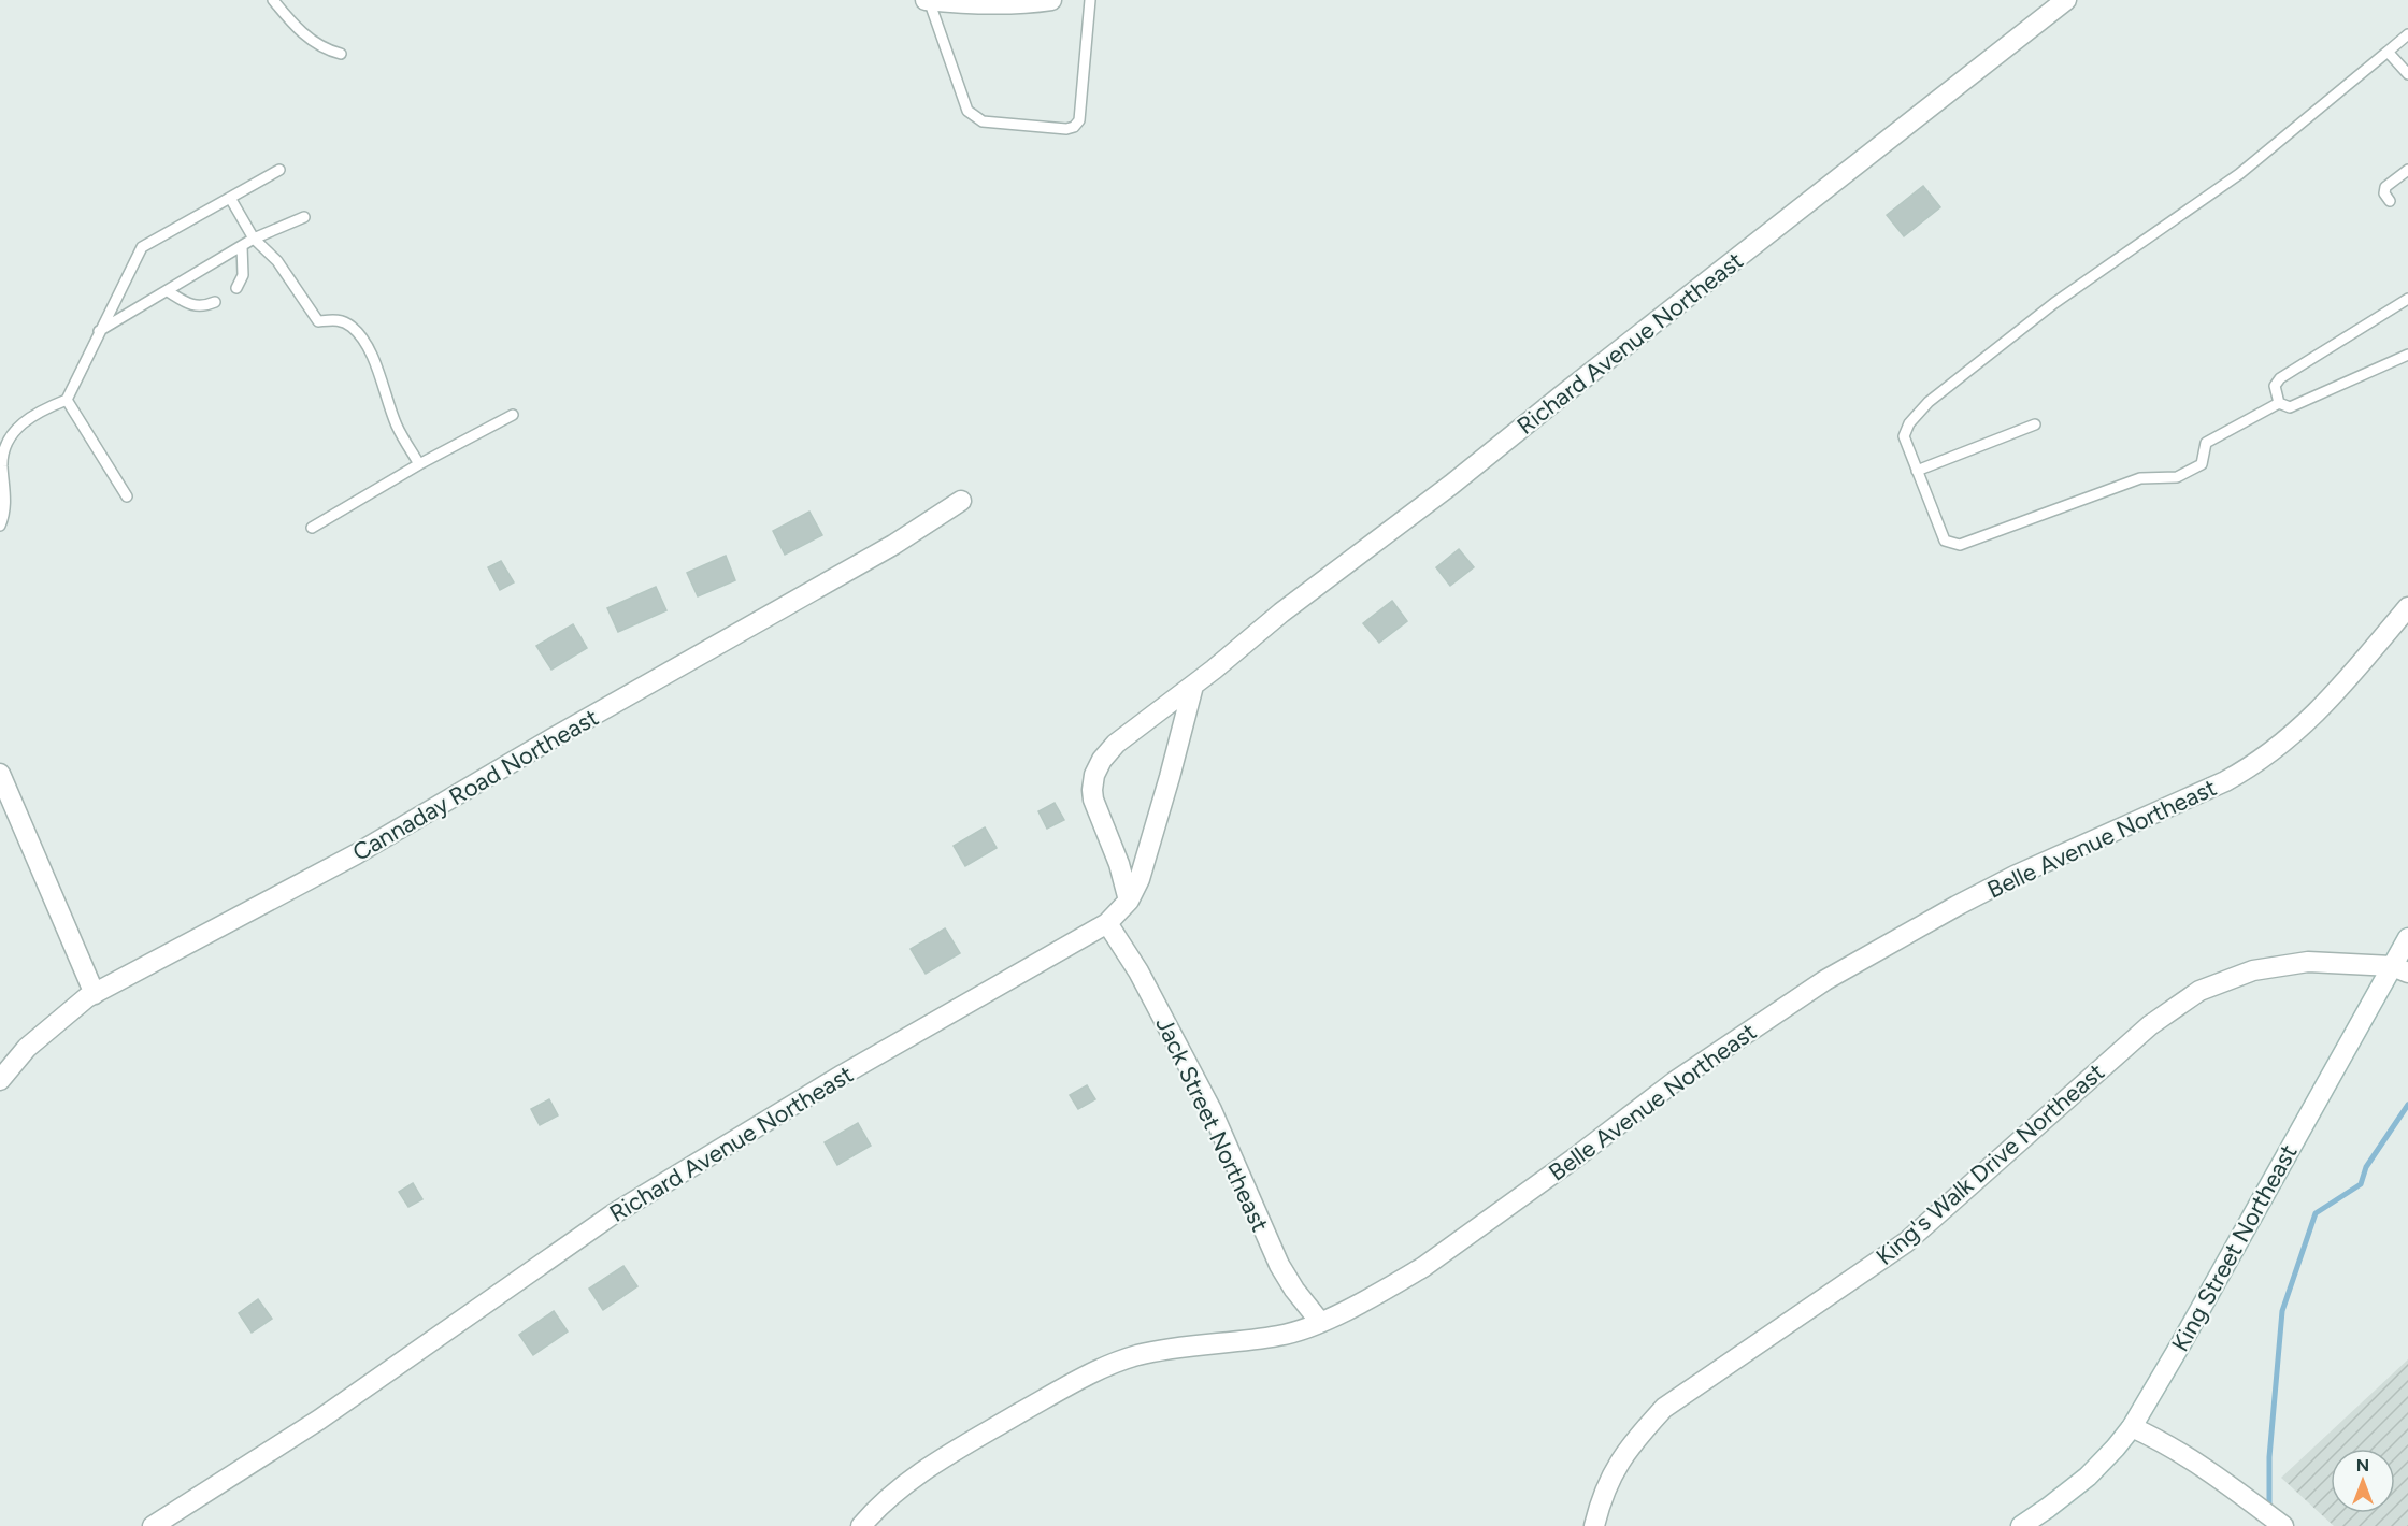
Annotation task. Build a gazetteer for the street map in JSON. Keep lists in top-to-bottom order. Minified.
{"streets":{"street":["Richard Avenue Northeast","Cannaday Road Northeast","Belle Avenue Northeast","Jack Street Northeast","King's Walk Drive Northeast","King Street Northeast"]},"crossings":[["Richard Avenue Northeast","Jack Street Northeast"],["Belle Avenue Northeast","Jack Street Northeast"],["King's Walk Drive Northeast","King Street Northeast"]],"north":"top"}
